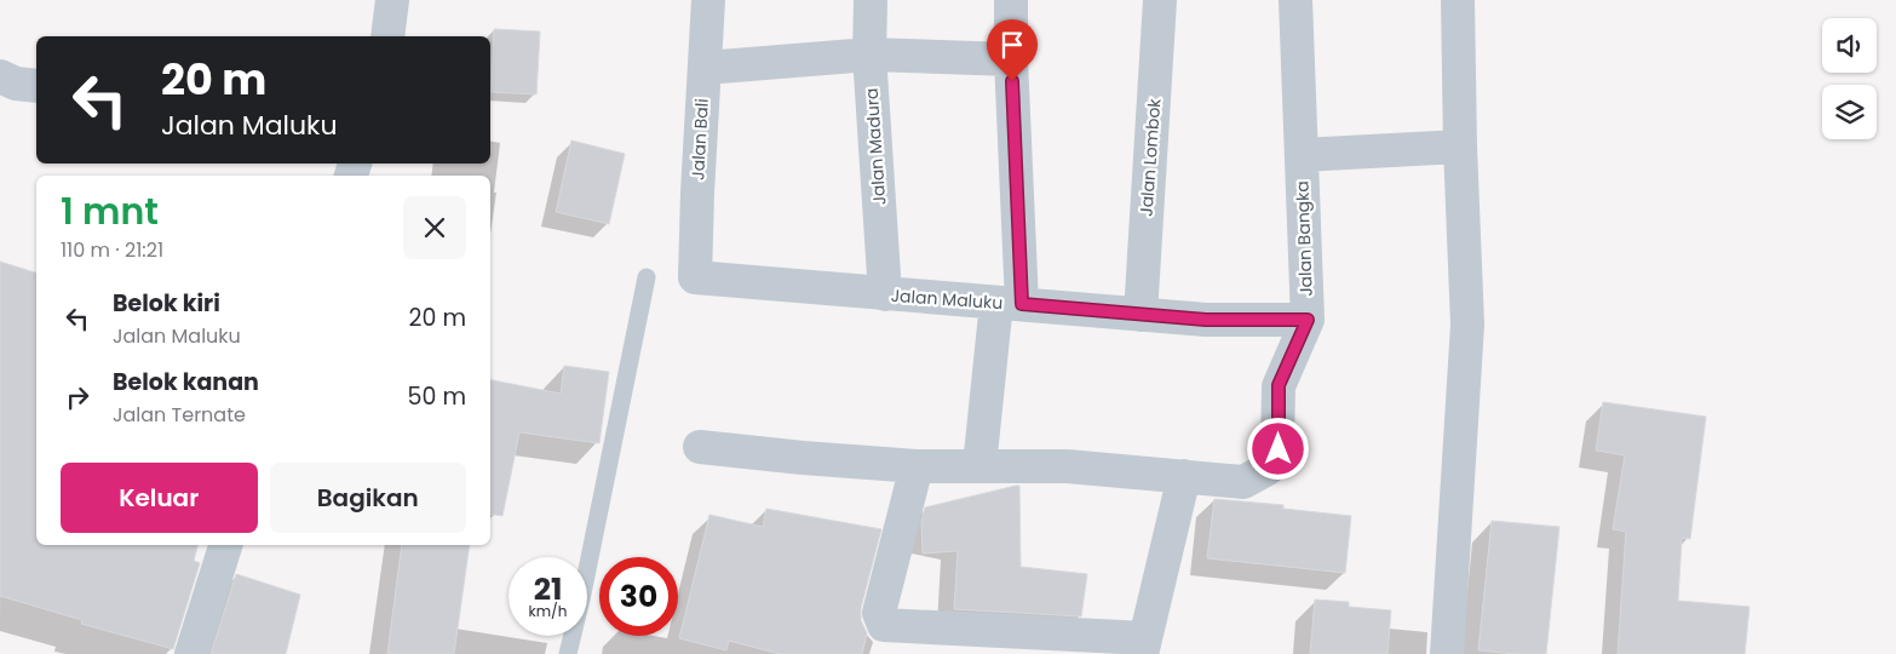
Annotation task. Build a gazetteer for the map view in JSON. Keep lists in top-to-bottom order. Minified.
{"streets":{"street":["Jalan Bali","Jalan Madura","Jalan Lombok","Jalan Bangka","Jalan Maluku"]},"crossings":[["Jalan Bali","Jalan Maluku"],["Jalan Madura","Jalan Maluku"],["Jalan Lombok","Jalan Maluku"],["Jalan Bangka","Jalan Maluku"]],"page":{"turn":["20 m","Jalan Maluku"],"heading":["1 mnt","110 m · 21:21"],"list":[{"name":"Belok kiri","note":"Jalan Maluku","value":"20 m"},{"name":"Belok kanan","note":"Jalan Ternate","value":"50 m"}],"buttons":["Keluar","Bagikan"],"speed":"21 km/h","limit":"30"}}
